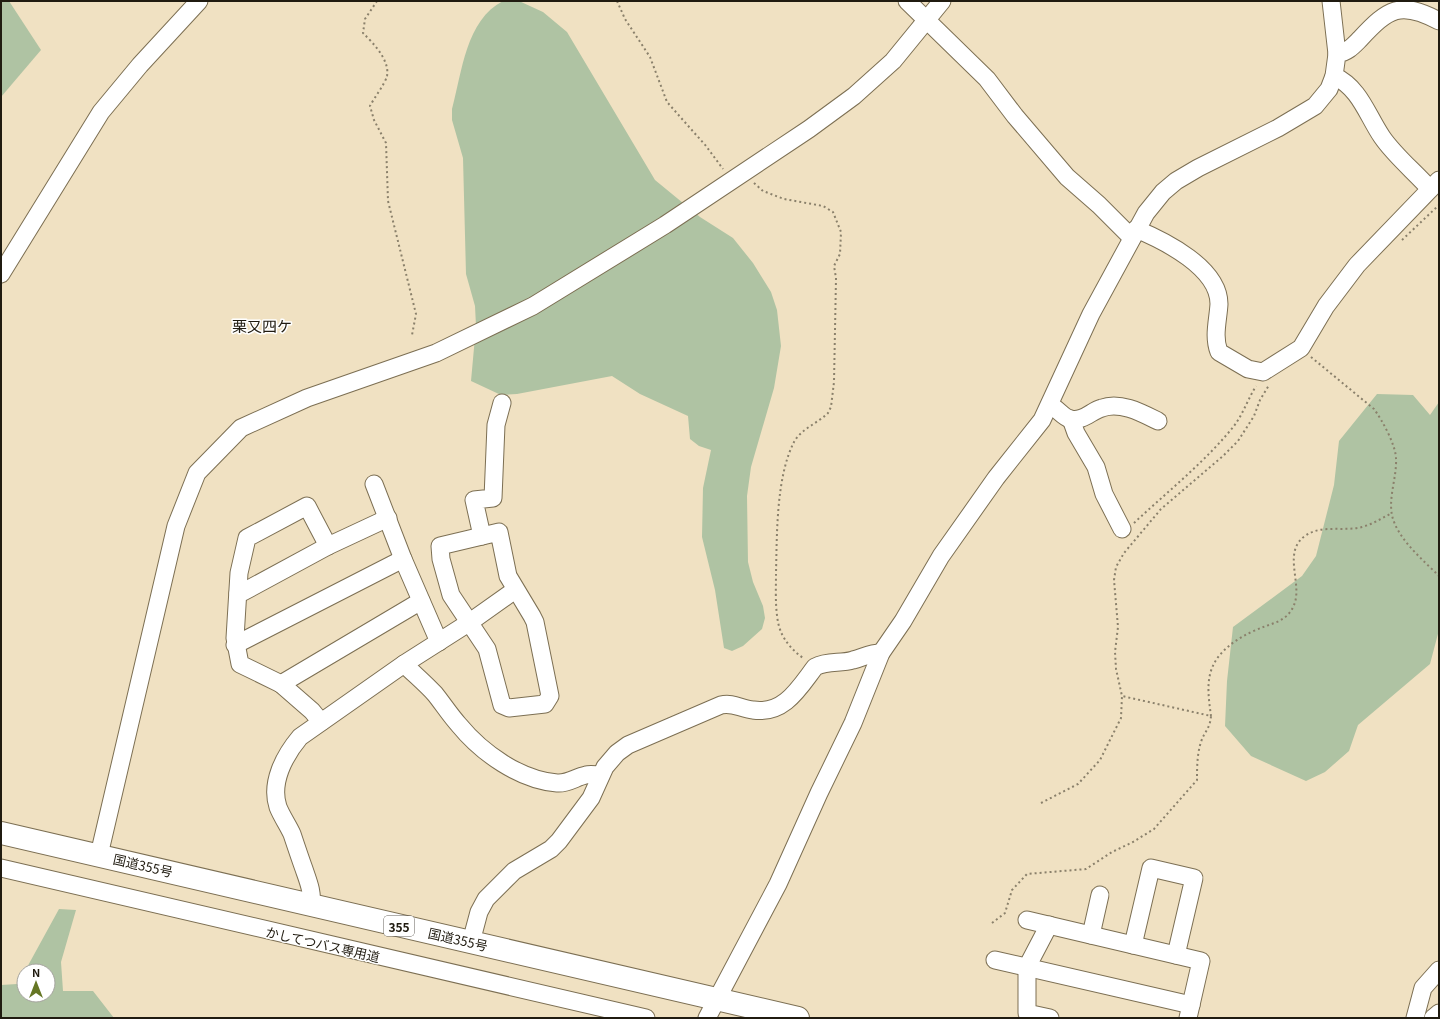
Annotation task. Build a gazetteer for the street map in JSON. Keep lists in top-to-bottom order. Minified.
{"streets":{"highway":["国道355号","355"],"street":["かしてつバス専用道"]},"districts":["栗又四ケ"],"north":"top"}
